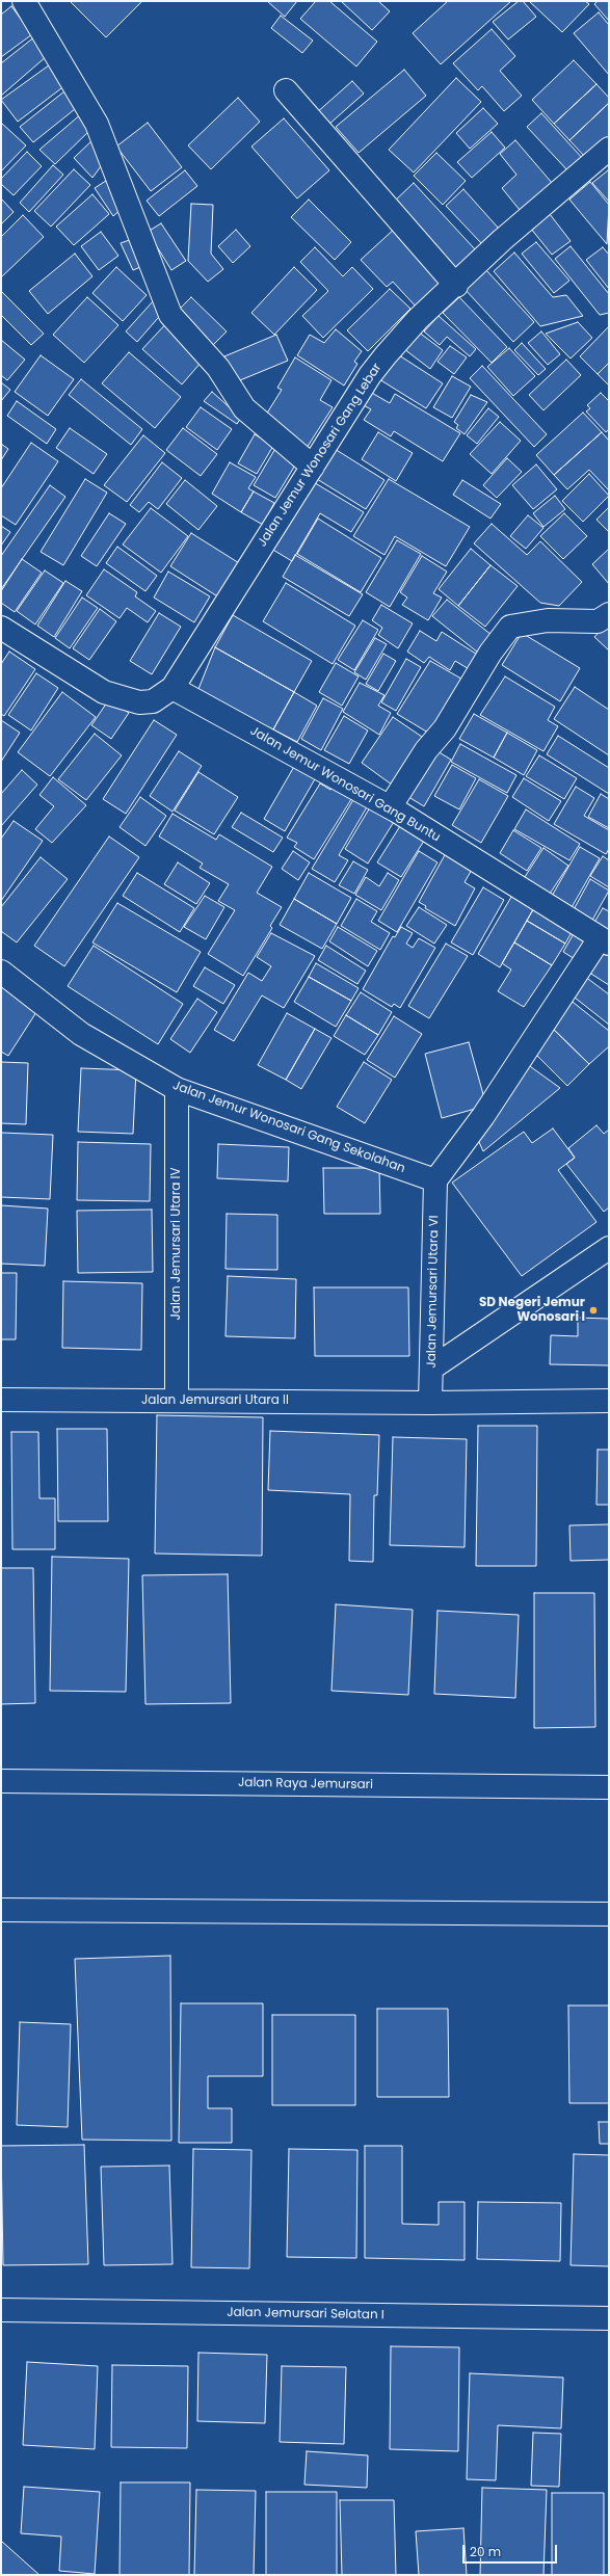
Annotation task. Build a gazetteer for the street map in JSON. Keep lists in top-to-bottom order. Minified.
{"streets":{"street":["Jalan Jemur Wonosari Gang Lebar","Jalan Jemur Wonosari Gang Buntu","Jalan Jemur Wonosari Gang Sekolahan","Jalan Jemursari Utara IV","Jalan Jemursari Utara VI","Jalan Jemursari Utara II","Jalan Raya Jemursari","Jalan Jemursari Selatan I"]},"crossings":[["Jalan Jemur Wonosari Gang Lebar","Jalan Jemur Wonosari Gang Buntu"],["Jalan Jemur Wonosari Gang Buntu","Jalan Jemur Wonosari Gang Sekolahan"],["Jalan Jemur Wonosari Gang Buntu","Jalan Jemursari Utara VI"],["Jalan Jemur Wonosari Gang Sekolahan","Jalan Jemursari Utara IV"],["Jalan Jemur Wonosari Gang Sekolahan","Jalan Jemursari Utara VI"],["Jalan Jemursari Utara IV","Jalan Jemursari Utara II"],["Jalan Jemursari Utara VI","Jalan Jemursari Utara II"]],"places":["SD Negeri Jemur Wonosari I"],"scale_bar":"20 m"}
